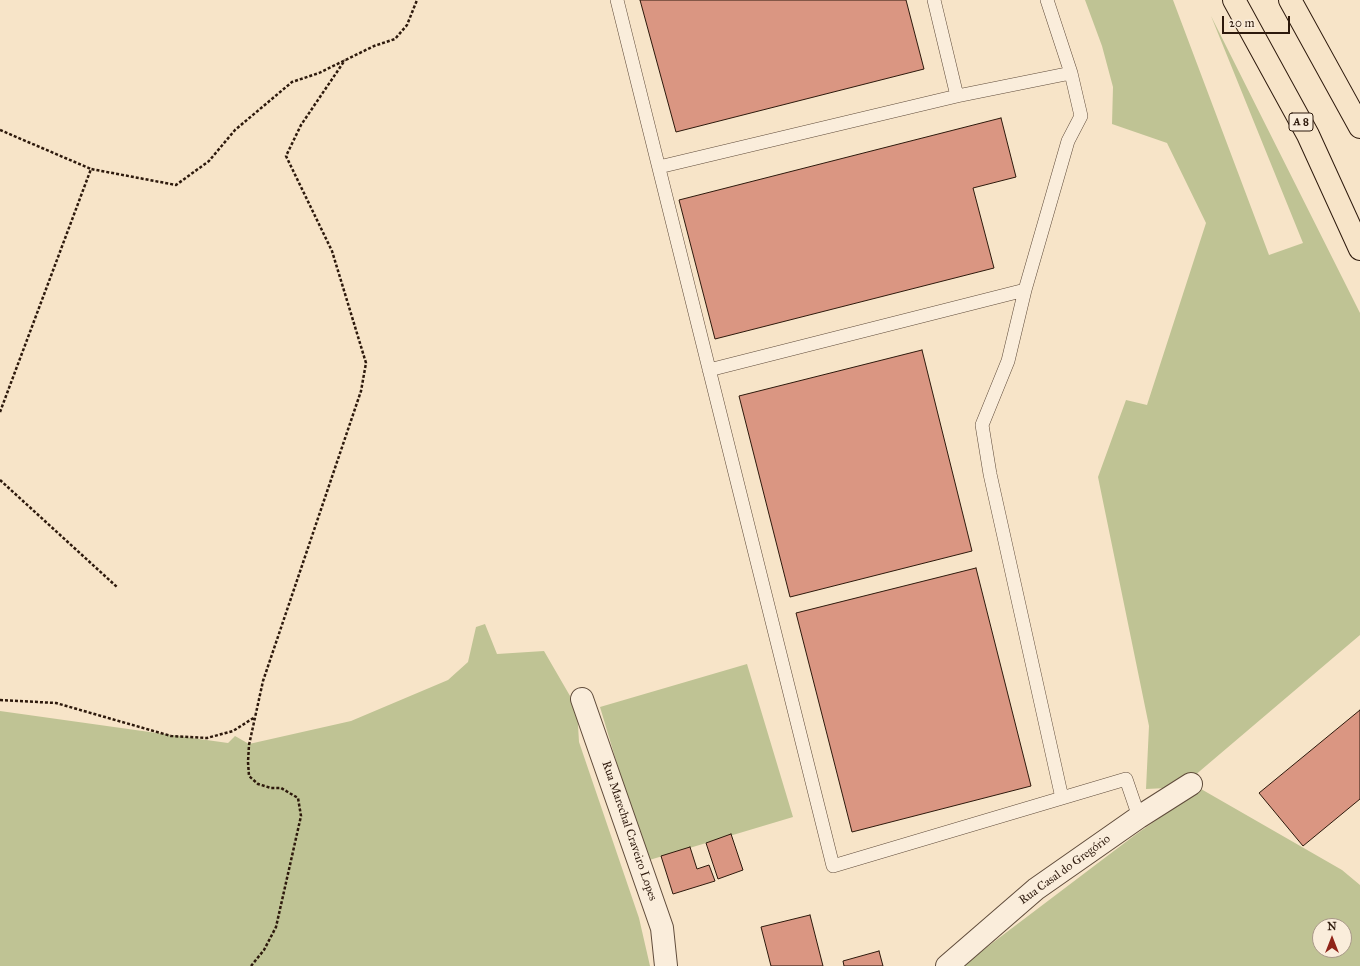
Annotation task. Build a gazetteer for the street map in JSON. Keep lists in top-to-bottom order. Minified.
{"streets":{"highway":["A 8"],"street":["Rua Marechal Craveiro Lopes","Rua Casal do Gregório"]},"scale_bar":"20 m","north":"top"}
